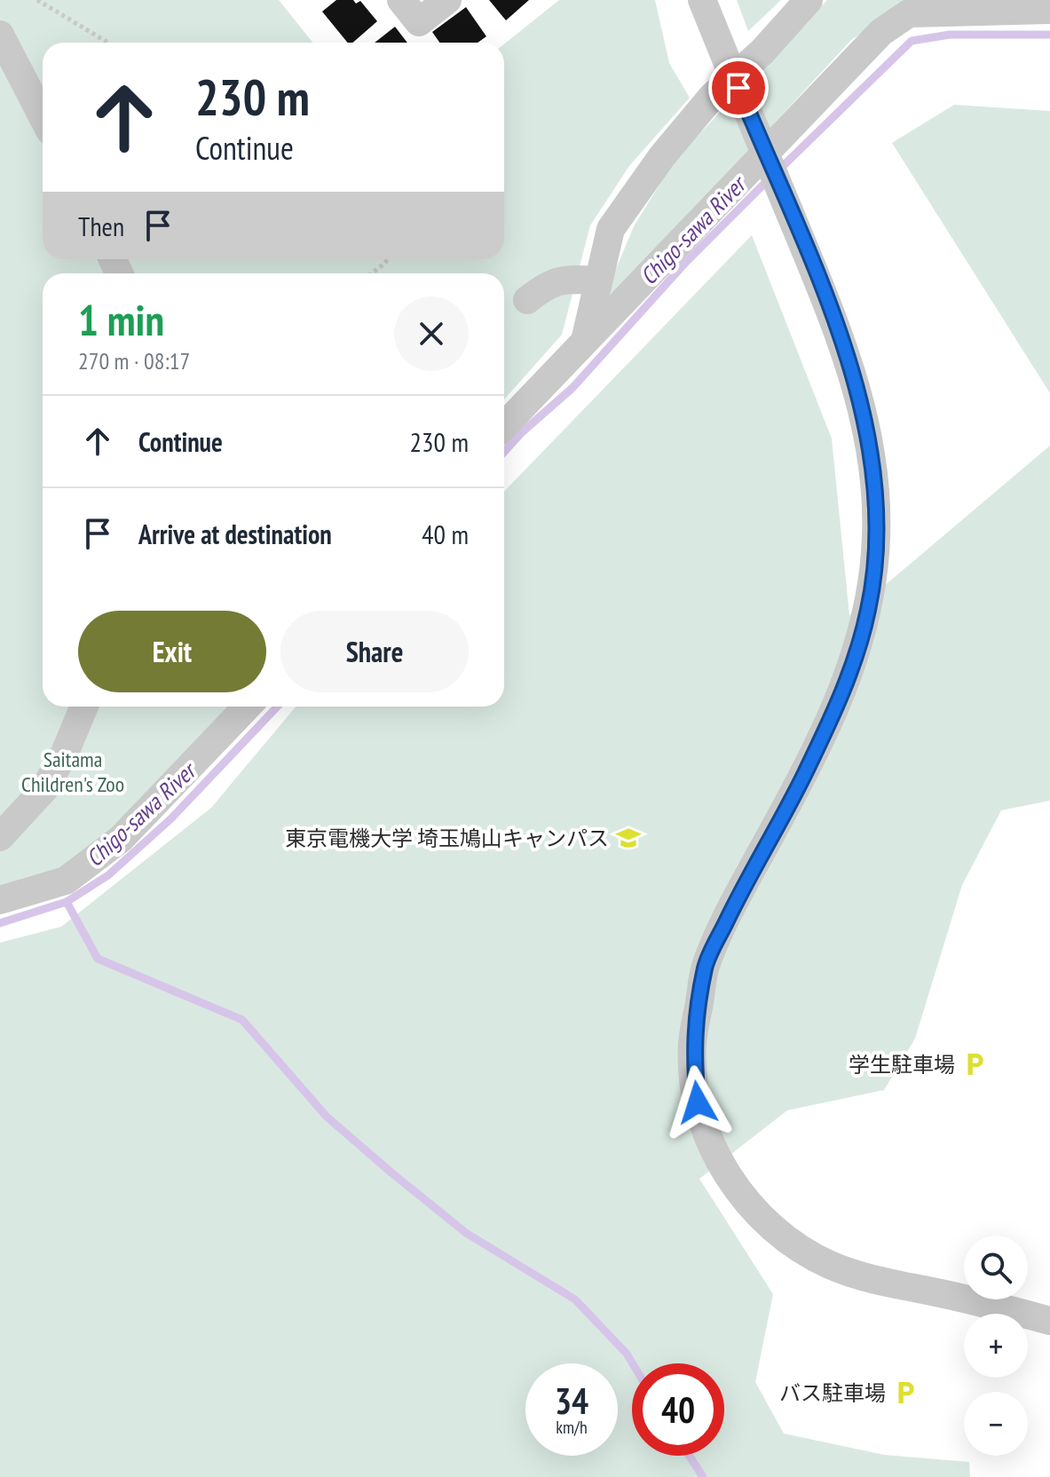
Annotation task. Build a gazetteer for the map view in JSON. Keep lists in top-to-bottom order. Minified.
{"water":["Chigo-sawa River"],"parks":["Saitama Children's Zoo"],"places":{"school or university":["東京電機大学 埼玉鳩山キャンパス"],"parking":["学生駐車場","バス駐車場"]},"page":{"turn":["230 m","Continue"],"then":"Then","heading":["1 min","270 m · 08:17"],"list":[{"name":"Continue","value":"230 m"},{"name":"Arrive at destination","value":"40 m"}],"buttons":["Exit","Share"],"map_buttons":["+","−"],"speed":"34 km/h","limit":"40"}}
